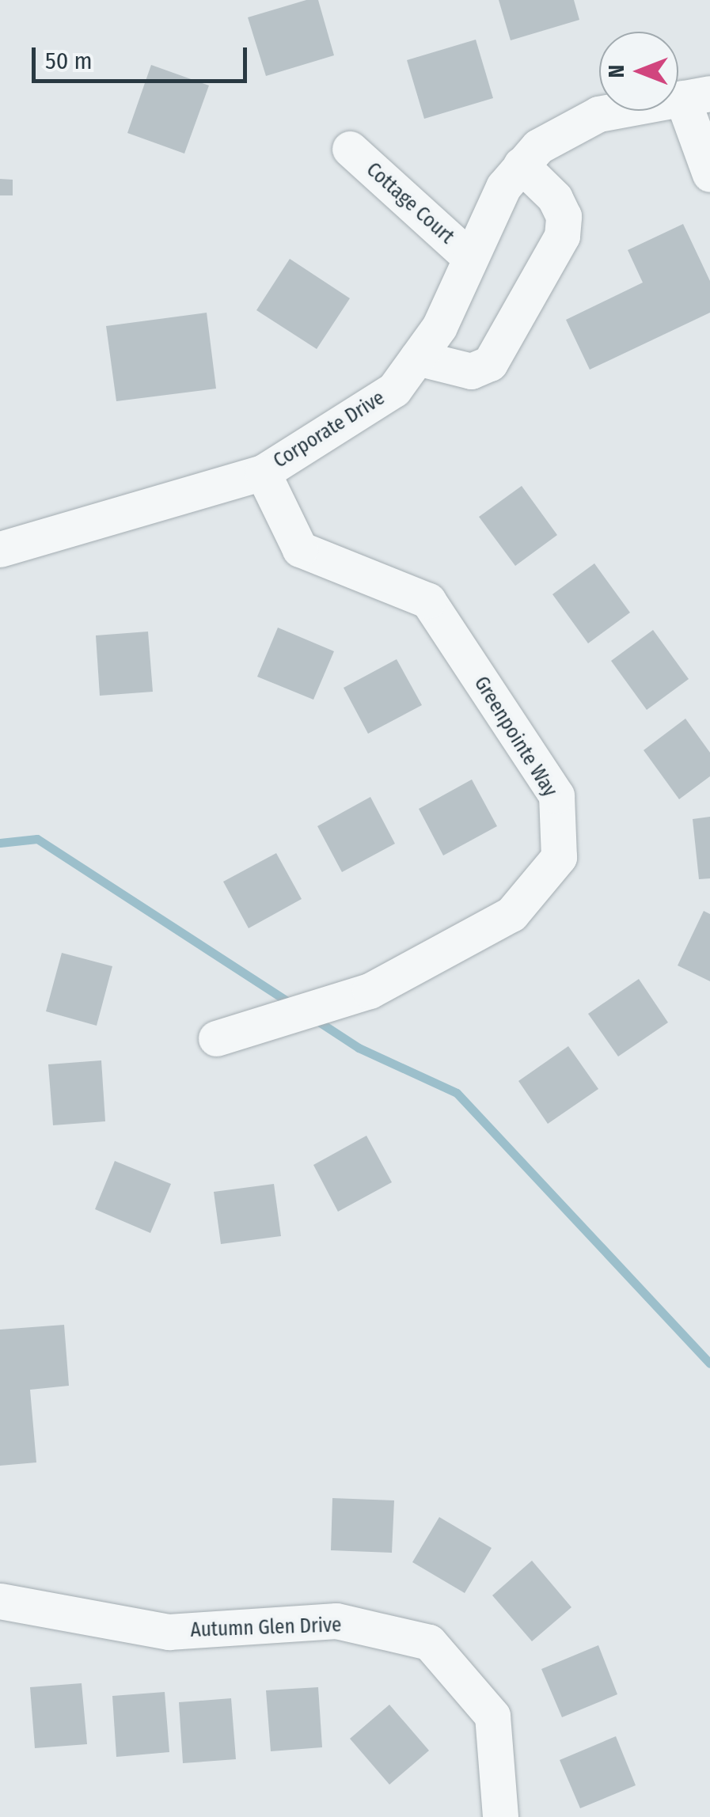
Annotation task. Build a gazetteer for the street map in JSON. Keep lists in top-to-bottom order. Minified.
{"streets":{"street":["Cottage Court","Corporate Drive","Greenpointe Way","Autumn Glen Drive"]},"crossings":[["Cottage Court","Corporate Drive"],["Corporate Drive","Greenpointe Way"]],"scale_bar":"50 m","north":"left"}
